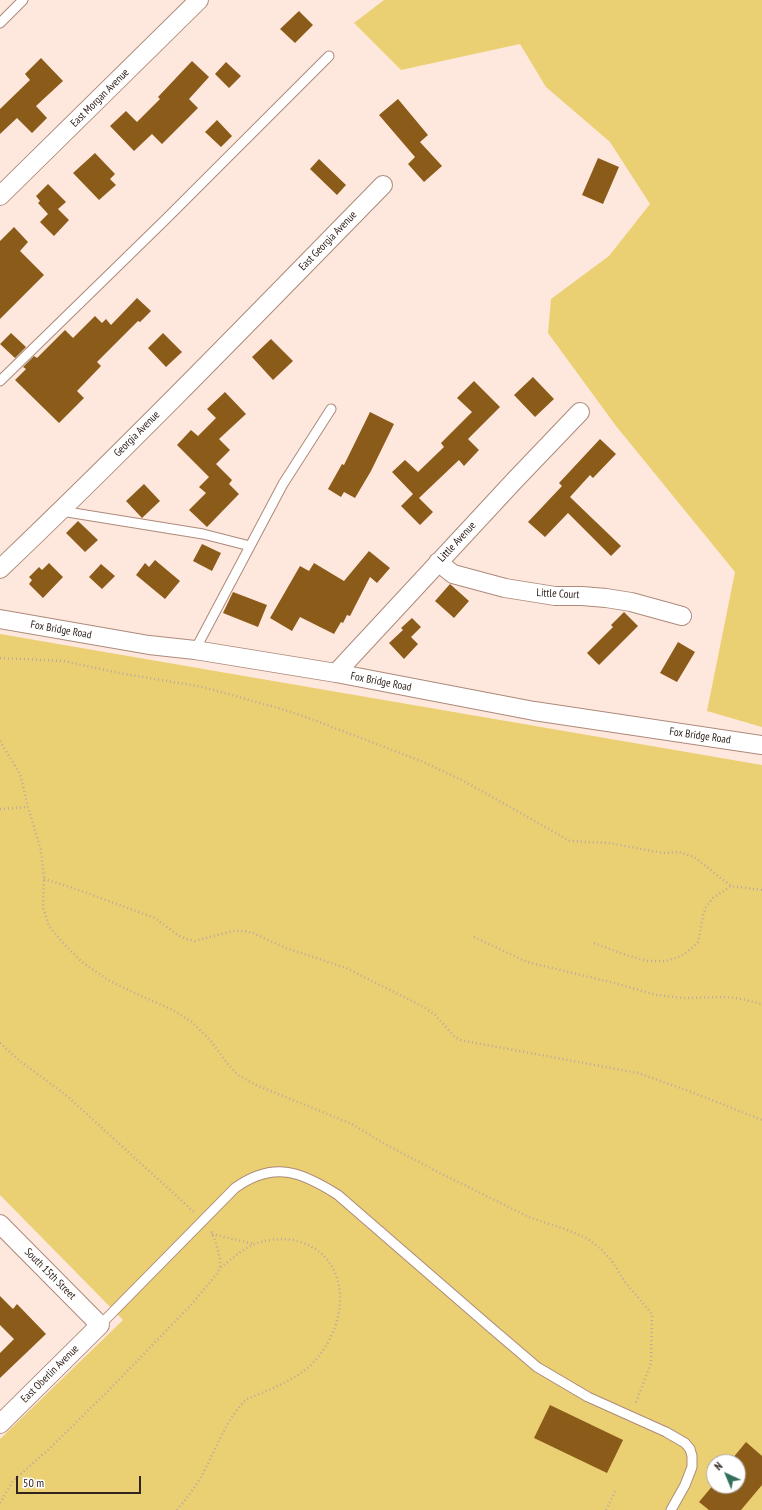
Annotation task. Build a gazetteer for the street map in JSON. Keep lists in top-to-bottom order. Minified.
{"streets":{"street":["East Morgan Avenue","East Georgia Avenue","Georgia Avenue","Little Avenue","Little Court","Fox Bridge Road","South 15th Street","East Oberlin Avenue"]},"crossings":[["East Georgia Avenue","Georgia Avenue"],["Little Avenue","Little Court"],["Little Avenue","Fox Bridge Road"],["South 15th Street","East Oberlin Avenue"]],"scale_bar":"50 m","north":"top left"}
